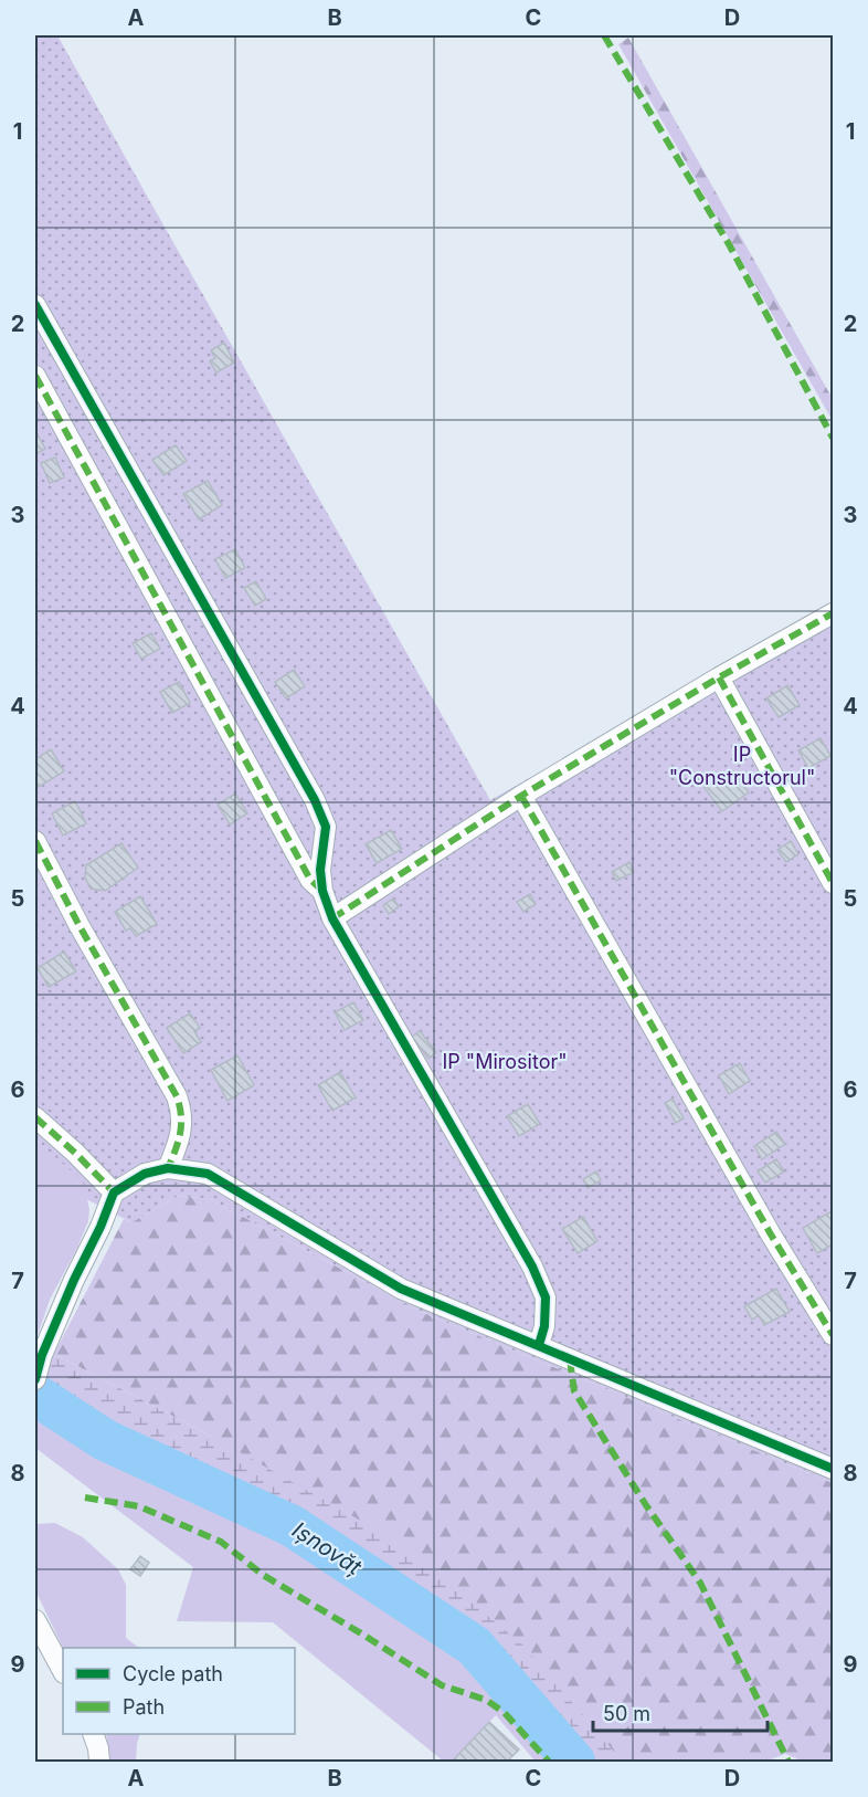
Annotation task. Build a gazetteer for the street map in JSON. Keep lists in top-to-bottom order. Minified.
{"water":["Ișnovăț"],"parks":["IP \"Constructorul\"","IP \"Mirositor\""],"legend":["Cycle path","Path"],"scale_bar":"50 m","grid":{"columns":["A","B","C","D"],"rows":["1","2","3","4","5","6","7","8","9"]}}
